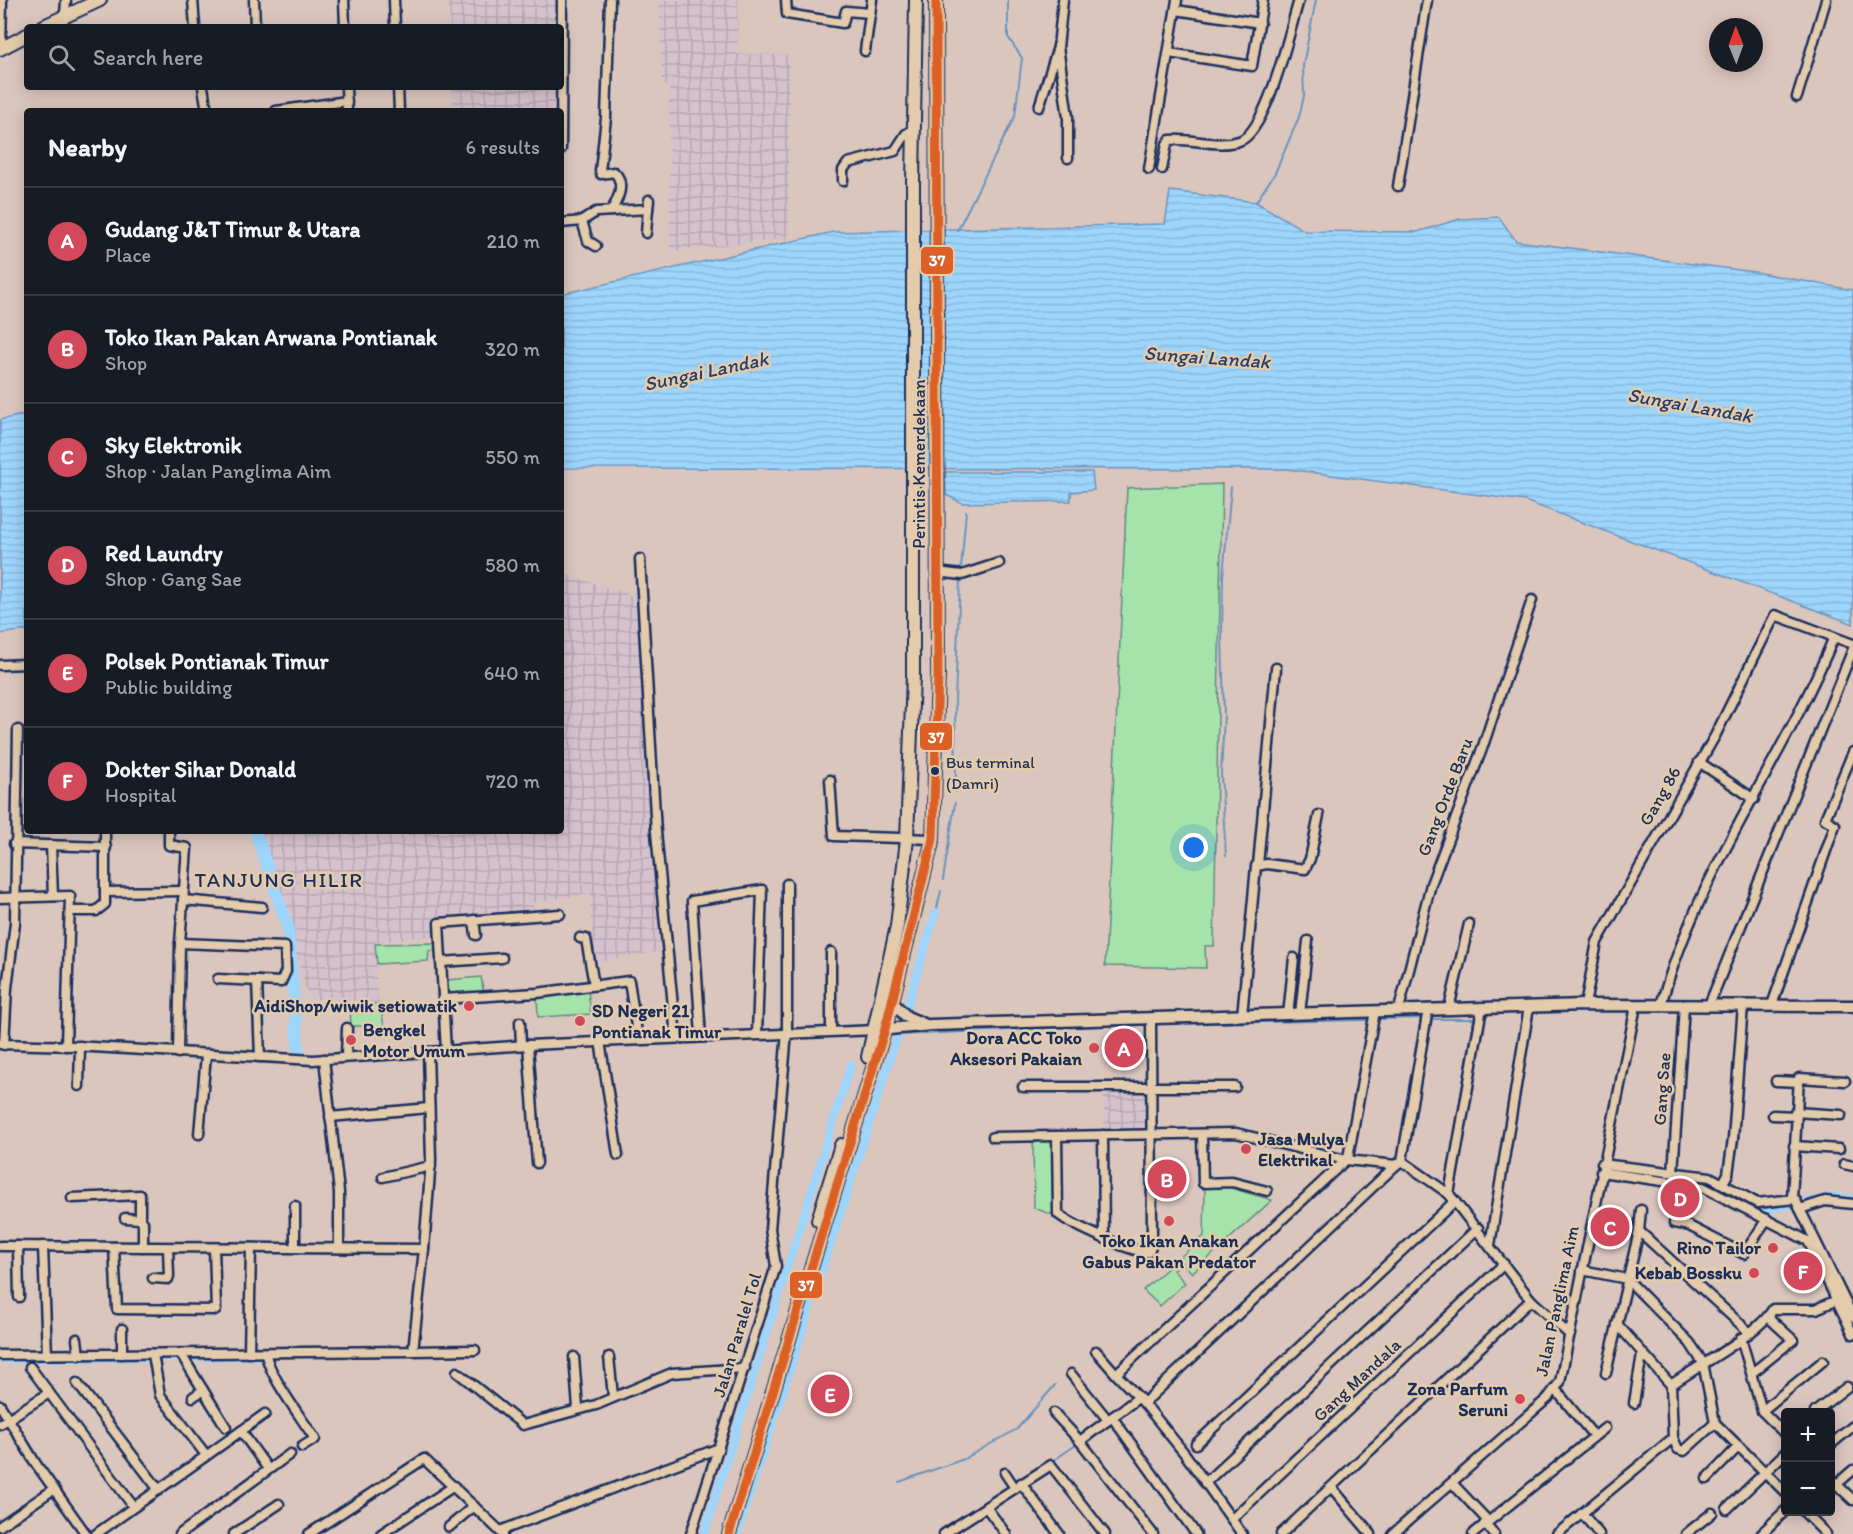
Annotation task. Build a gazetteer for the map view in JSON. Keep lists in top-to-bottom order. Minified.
{"streets":{"highway":["Perintis Kemerdekaan"],"street":["Gang 86","Gang Orde Baru","Gang Sae","Jalan Panglima Aim","Jalan Paralel Tol","Gang Mandala"]},"districts":["TANJUNG HILIR"],"water":["Sungai Landak"],"places":["Bus terminal (Damri)","AidiShop/wiwik setiowatik","SD Negeri 21 Pontianak Timur","Bengkel Motor Umum","Dora ACC Toko Aksesori Pakaian","Jasa Mulya Elektrikal","Toko Ikan Anakan Gabus Pakan Predator","Rino Tailor","Kebab Bossku","Zona Parfum Seruni"],"lines":["transit line 37"],"north":"top","page":{"search":"Search here","heading":["Nearby","6 results"],"list":[{"mark":"A","name":"Gudang J&T Timur & Utara","note":"Place","value":"210 m"},{"mark":"B","name":"Toko Ikan Pakan Arwana Pontianak","note":"Shop","value":"320 m"},{"mark":"C","name":"Sky Elektronik","note":"Shop · Jalan Panglima Aim","value":"550 m"},{"mark":"D","name":"Red Laundry","note":"Shop · Gang Sae","value":"580 m"},{"mark":"E","name":"Polsek Pontianak Timur","note":"Public building","value":"640 m"},{"mark":"F","name":"Dokter Sihar Donald","note":"Hospital","value":"720 m"}],"pins":["A","B","D","C","F","E"],"map_buttons":["+","−"]}}
